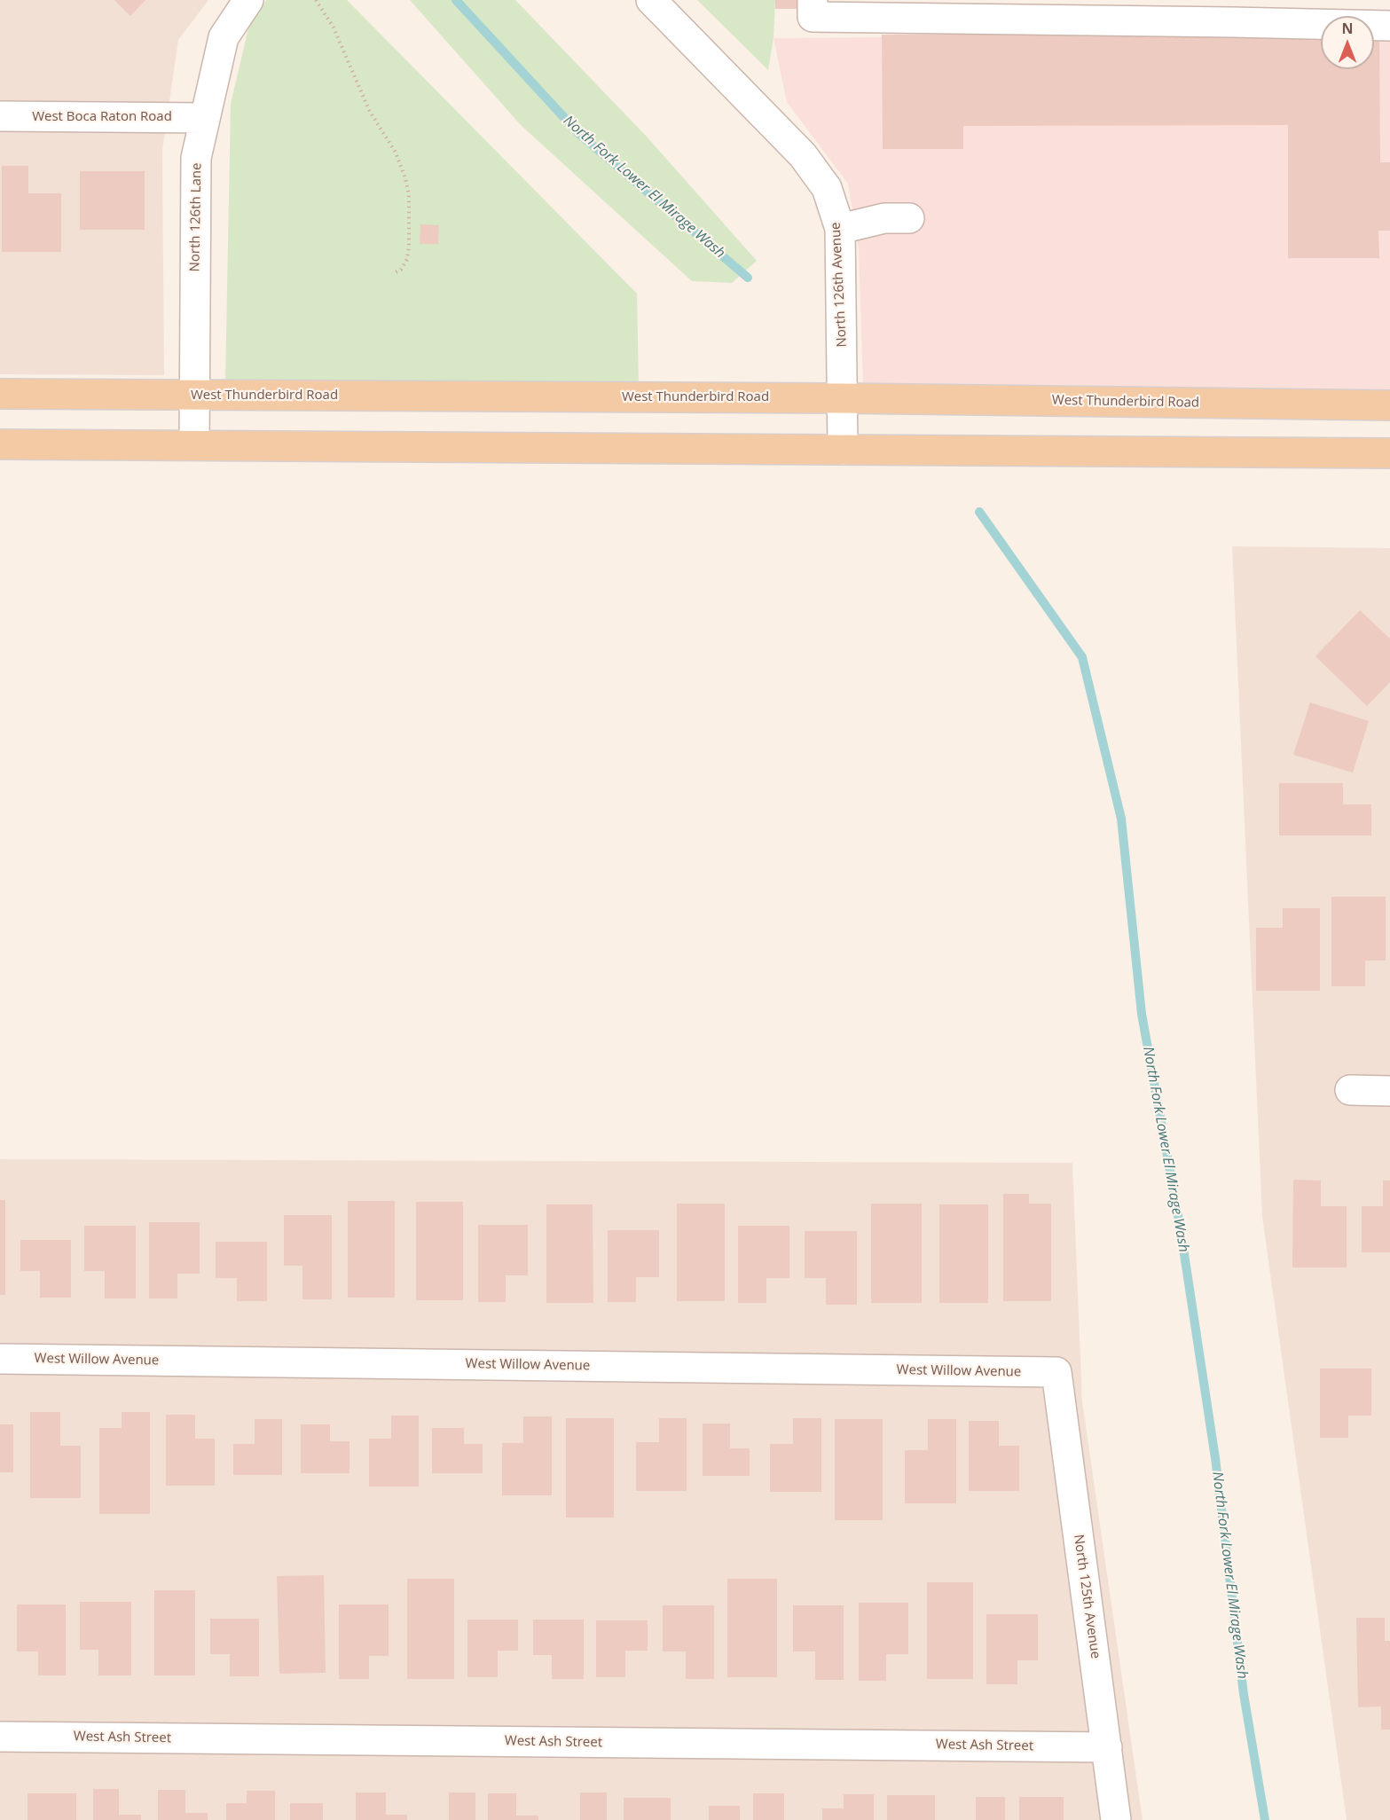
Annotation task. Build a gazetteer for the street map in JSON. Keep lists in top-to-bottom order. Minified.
{"streets":{"main road":["West Thunderbird Road"],"street":["West Boca Raton Road","North 126th Lane","North 126th Avenue","West Willow Avenue","North 125th Avenue","West Ash Street"]},"crossings":[["West Boca Raton Road","North 126th Lane"],["North 126th Lane","West Thunderbird Road"],["North 126th Avenue","West Thunderbird Road"],["West Willow Avenue","North 125th Avenue"],["North 125th Avenue","West Ash Street"]],"water":["North Fork Lower El Mirage Wash"],"north":"top"}
